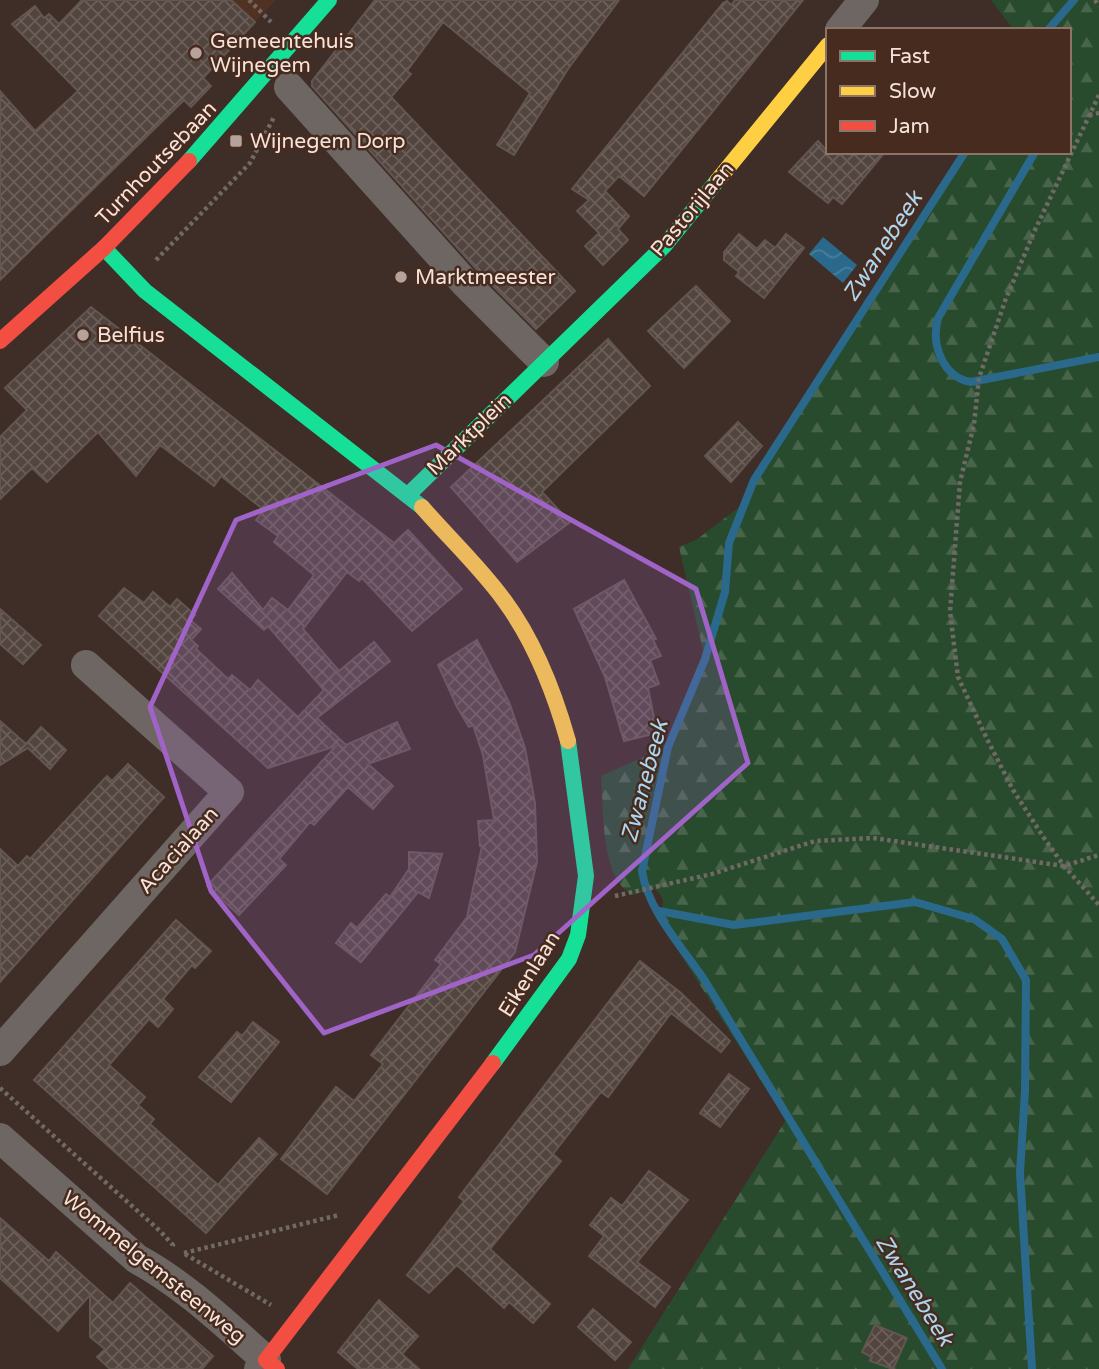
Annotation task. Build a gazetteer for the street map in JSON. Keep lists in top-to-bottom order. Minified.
{"streets":{"street":["Turnhoutsebaan","Pastorijlaan","Marktplein","Acacialaan","Eikenlaan","Wommelgemsteenweg"]},"crossings":[["Pastorijlaan","Marktplein"],["Marktplein","Eikenlaan"],["Eikenlaan","Wommelgemsteenweg"]],"water":["Zwanebeek"],"places":{"other":["Gemeentehuis Wijnegem","Marktmeester","Belfius"],"transit":["Wijnegem Dorp"]},"legend":["Fast","Slow","Jam"]}
